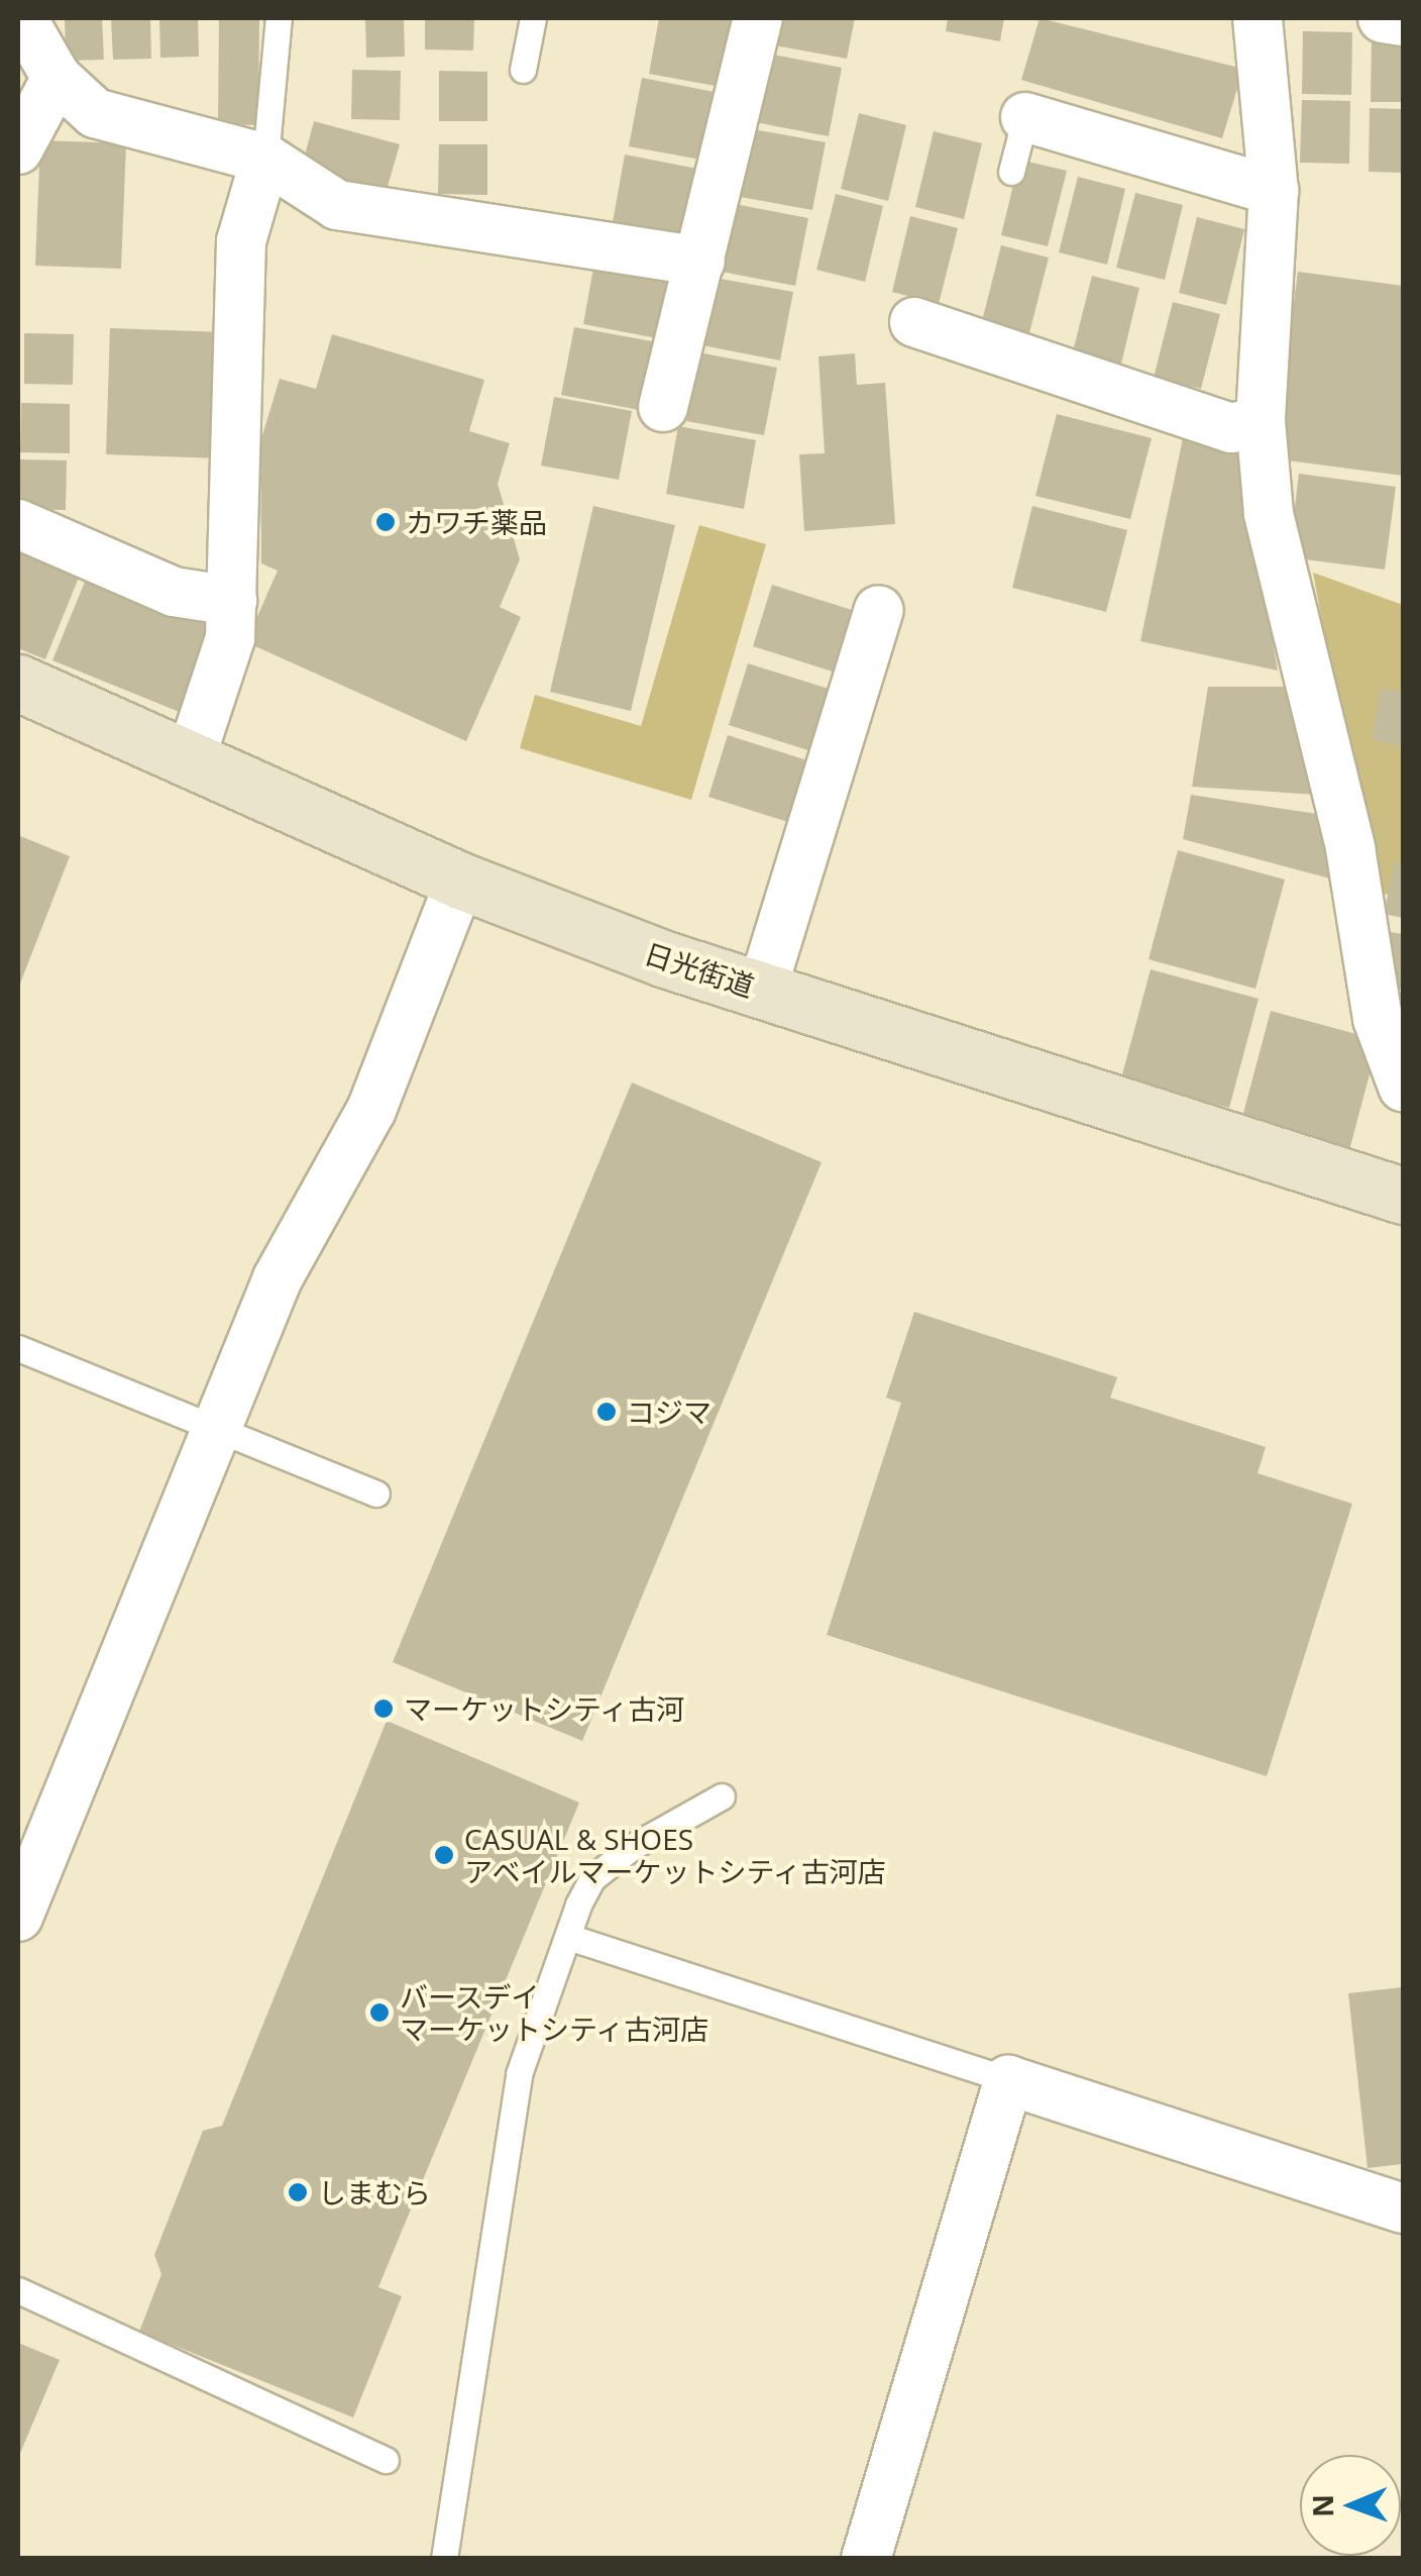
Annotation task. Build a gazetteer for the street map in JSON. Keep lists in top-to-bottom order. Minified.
{"streets":{"main road":["日光街道"]},"places":["カワチ薬品","コジマ","マーケットシティ古河","CASUAL & SHOES アベイルマーケットシティ古河店","バースデイ マーケットシティ古河店","しまむら"],"north":"left"}
